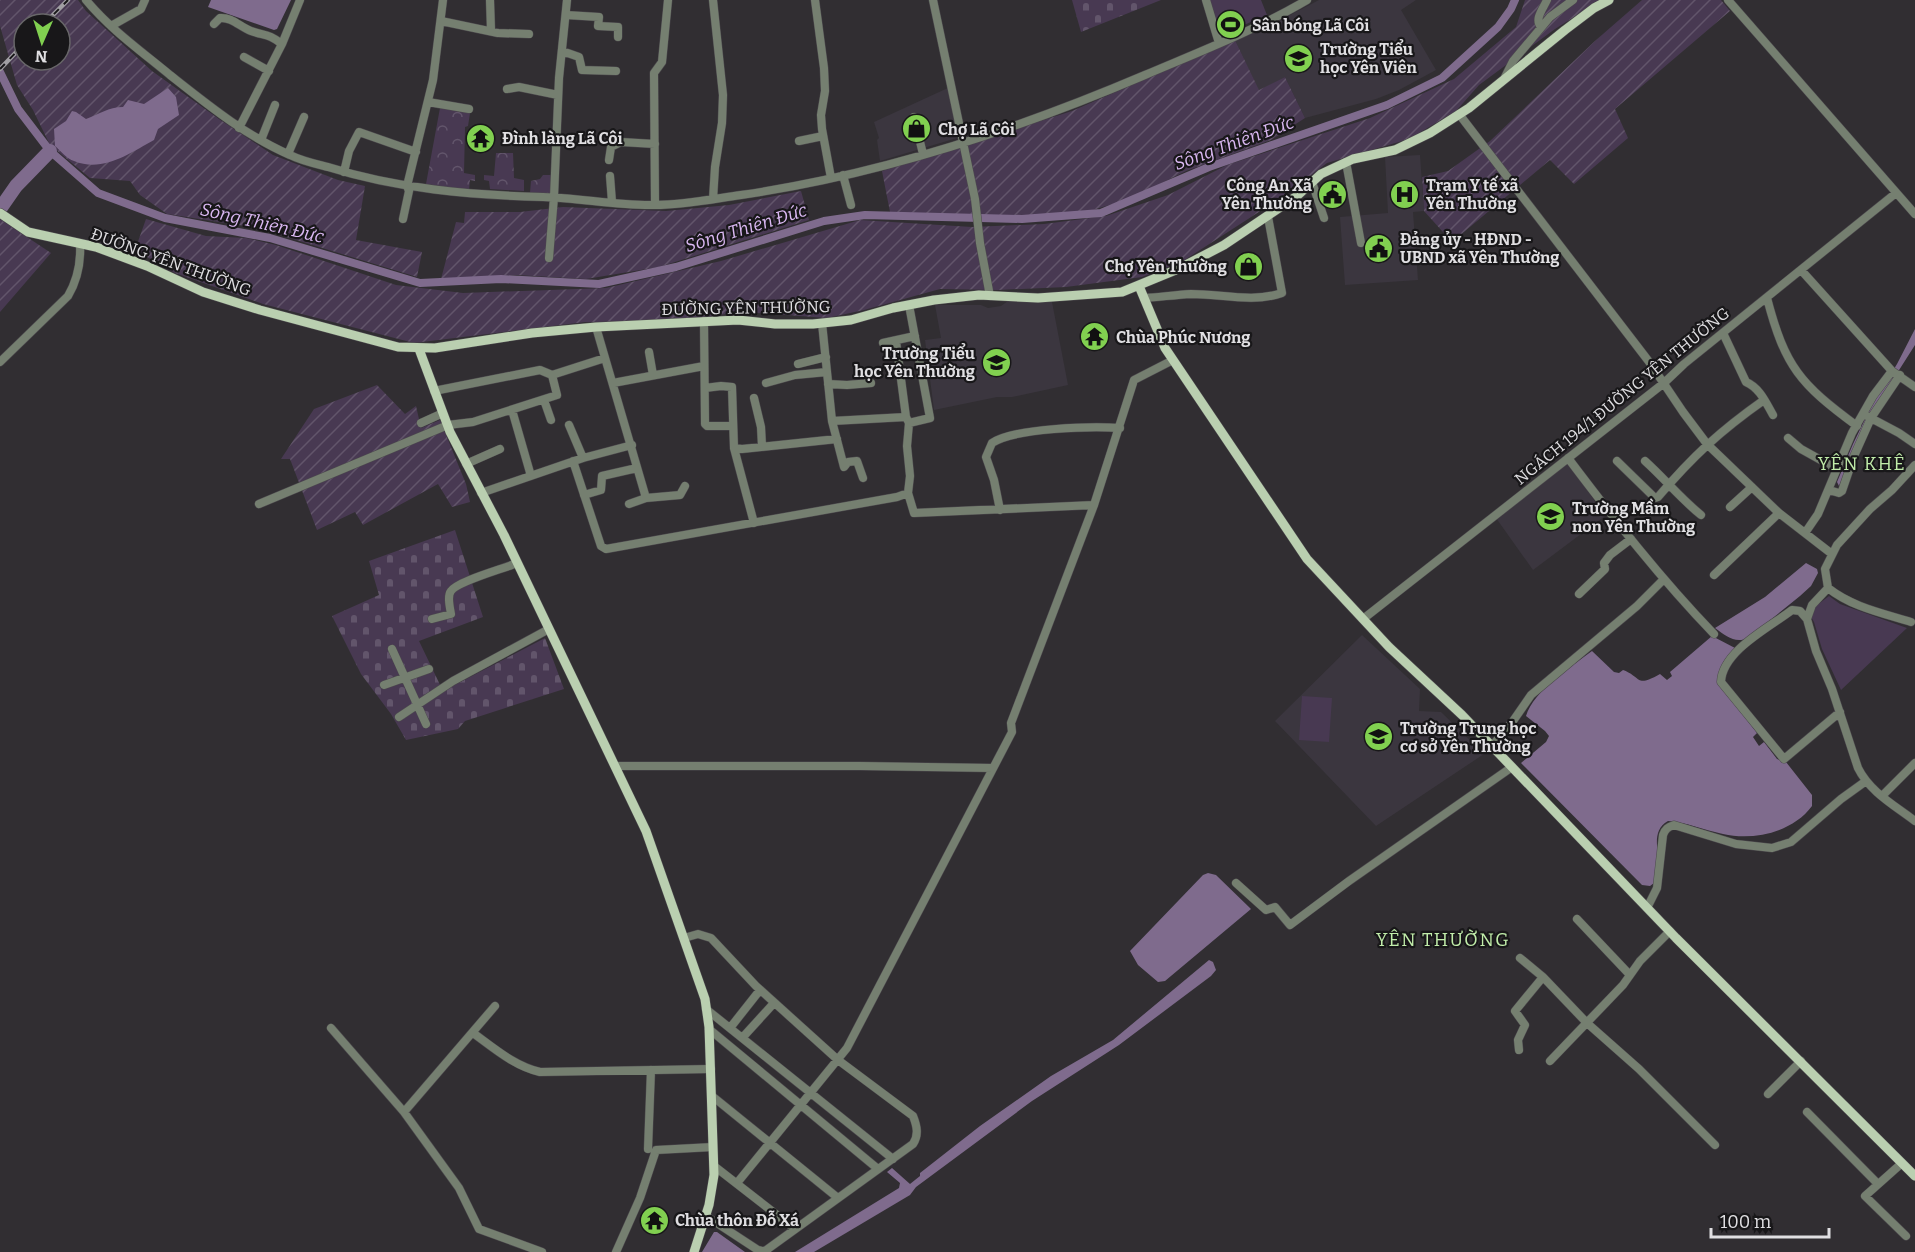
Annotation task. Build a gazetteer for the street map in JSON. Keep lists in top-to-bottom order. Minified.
{"streets":{"main road":["ĐƯỜNG YÊN THƯỜNG"],"street":["NGÁCH 194/1 ĐƯỜNG YÊN THƯỜNG"]},"districts":["YÊN KHÊ","YÊN THƯỜNG"],"water":["Sông Thiên Đức"],"places":{"sports":["Sân bóng Lã Côi"],"school or university":["Trường Tiểu học Yên Viên","Trường Tiểu học Yên Thường","Trường Mầm non Yên Thường","Trường Trung học cơ sở Yên Thường"],"shop":["Chợ Lã Côi","Chợ Yên Thường"],"temple":["Đình làng Lã Côi","Chùa Phúc Nương","Chùa thôn Đỗ Xá"],"public building":["Công An Xã Yên Thường","Đảng ủy - HĐND - UBND xã Yên Thường"],"hospital":["Trạm Y tế xã Yên Thường"]},"scale_bar":"100 m","north":"bottom"}
